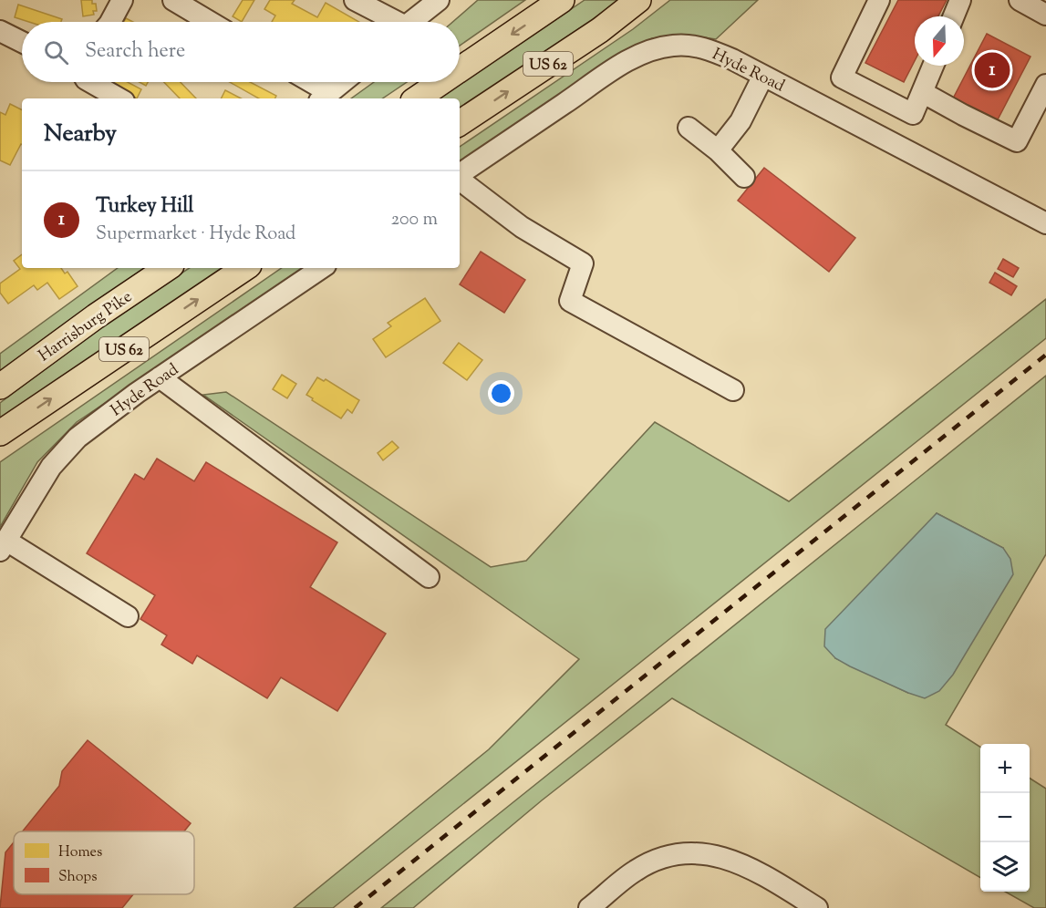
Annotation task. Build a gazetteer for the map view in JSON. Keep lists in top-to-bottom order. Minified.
{"streets":{"main road":["US 62","Harrisburg Pike"],"street":["Hyde Road"]},"legend":["Homes","Shops"],"north":"bottom","page":{"search":"Search here","pins":"1","heading":"Nearby","list":[{"mark":"1","name":"Turkey Hill","note":"Supermarket · Hyde Road","value":"200 m"}],"map_buttons":["+","−"]}}
